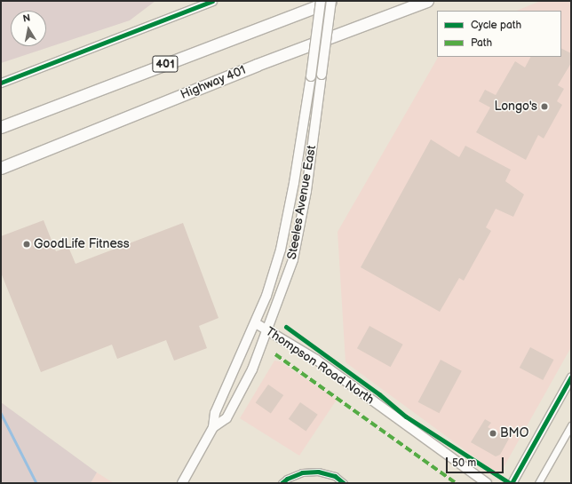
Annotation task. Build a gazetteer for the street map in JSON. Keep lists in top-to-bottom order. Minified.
{"streets":{"highway":["401","Highway 401"],"main road":["Steeles Avenue East","Thompson Road North"]},"crossings":[["401","Steeles Avenue East"],["Steeles Avenue East","Thompson Road North"]],"places":["Longo's","GoodLife Fitness","BMO"],"legend":["Cycle path","Path"],"scale_bar":"50 m","north":"top"}
